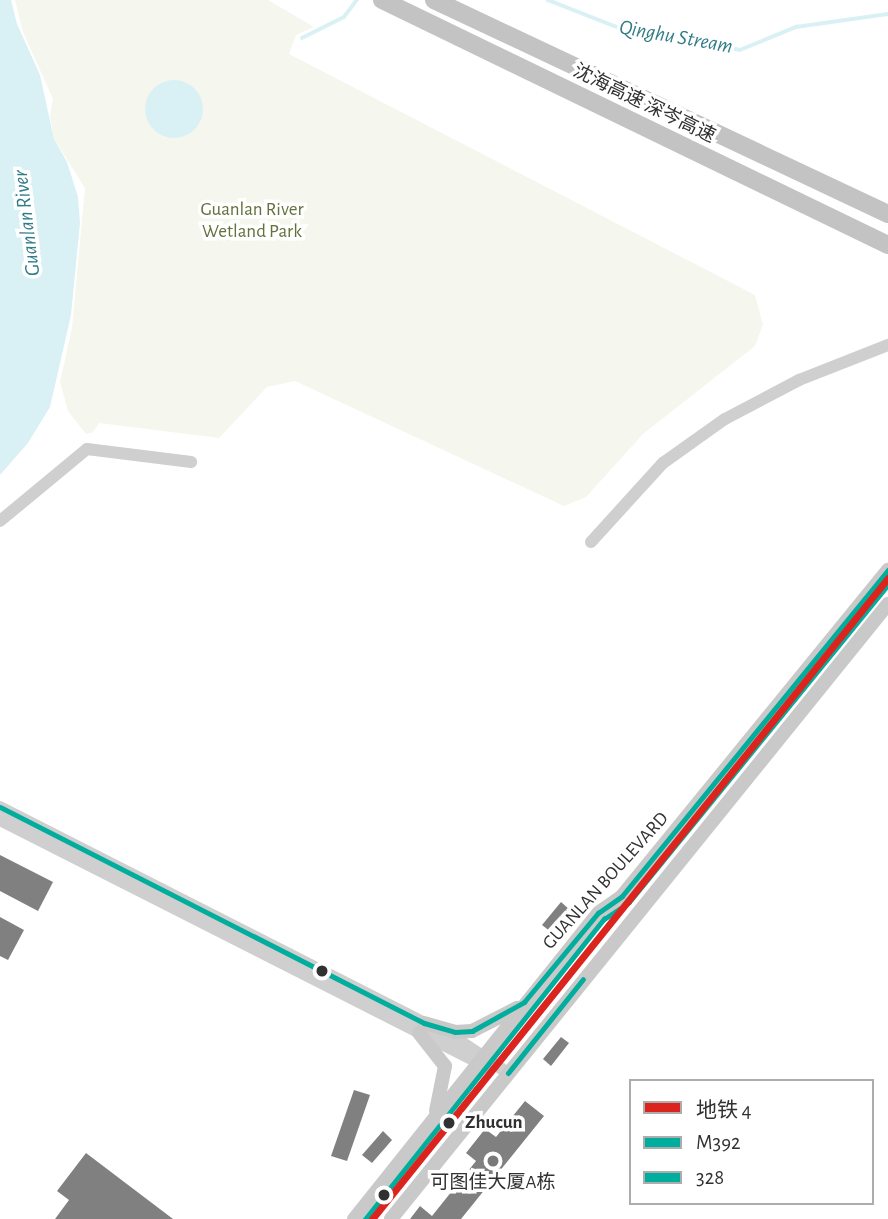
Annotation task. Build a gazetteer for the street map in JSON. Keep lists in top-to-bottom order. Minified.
{"streets":{"highway":["沈海高速 深岑高速"],"main road":["GUANLAN BOULEVARD"]},"water":["Qinghu Stream","Guanlan River"],"parks":["Guanlan River Wetland Park"],"places":["Zhucun","可图佳大厦A栋"],"lines":["transit line M392","metro line 4","transit line 328"],"legend":["地铁 4","M392","328"]}
